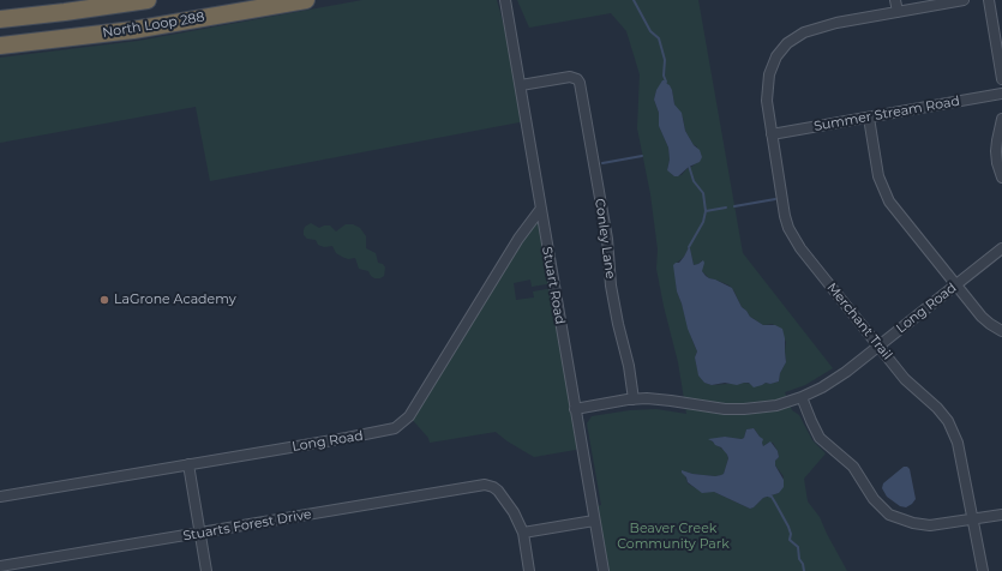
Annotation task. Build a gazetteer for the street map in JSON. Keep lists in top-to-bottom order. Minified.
{"streets":{"highway":["North Loop 288"],"street":["Summer Stream Road","Conley Lane","Stuart Road","Long Road","Merchant Trail","Stuarts Forest Drive"]},"crossings":[["Summer Stream Road","Merchant Trail"],["Conley Lane","Stuart Road"],["Conley Lane","Long Road"],["Stuart Road","Long Road"],["Long Road","Merchant Trail"]],"parks":["Beaver Creek Community Park"],"places":["LaGrone Academy"]}
